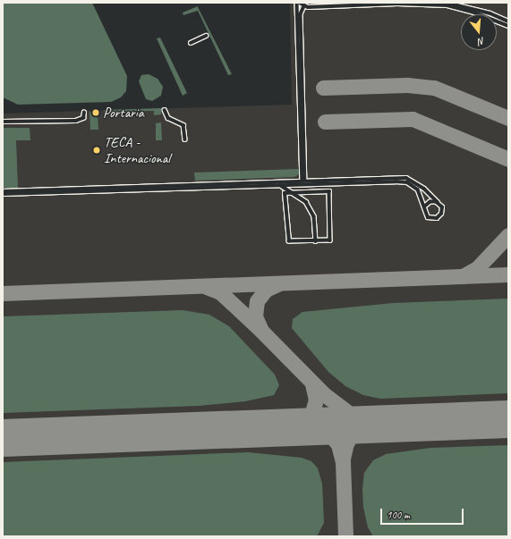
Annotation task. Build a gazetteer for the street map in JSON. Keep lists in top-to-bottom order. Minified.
{"places":["Portaria","TECA - Internacional"],"scale_bar":"100 m","north":"bottom"}
